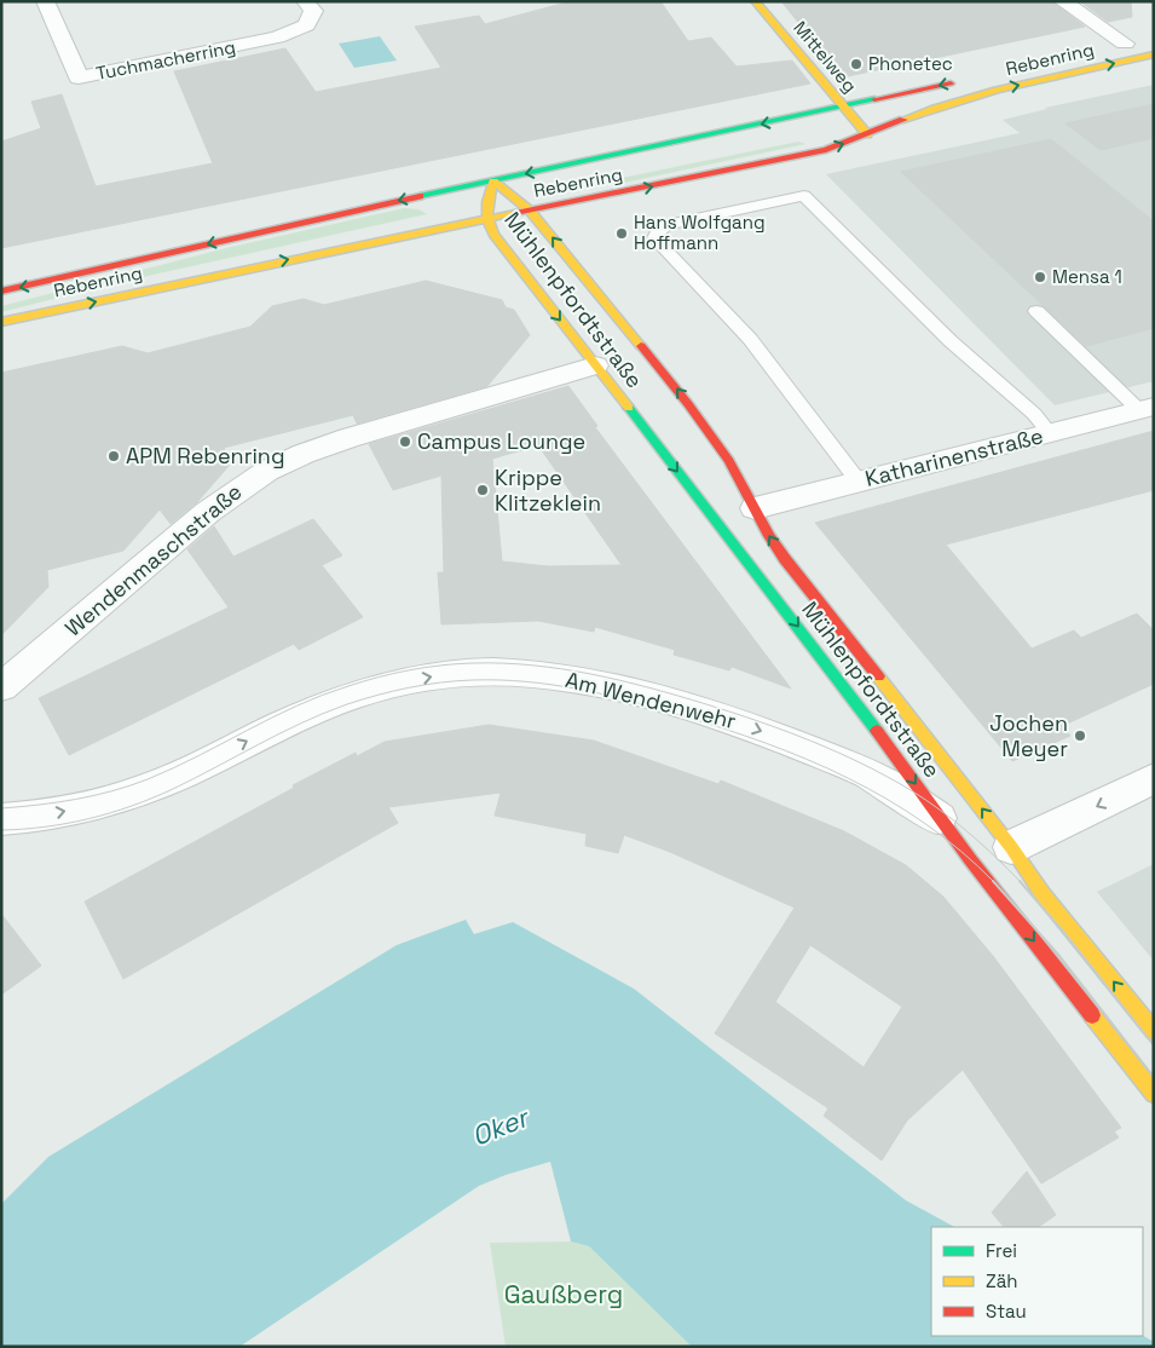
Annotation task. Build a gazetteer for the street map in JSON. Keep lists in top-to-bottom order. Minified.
{"streets":{"main road":["Mittelweg","Rebenring","Mühlenpfordtstraße"],"street":["Tuchmacherring","Katharinenstraße","Wendenmaschstraße","Am Wendenwehr"]},"crossings":[["Mittelweg","Rebenring"],["Rebenring","Mühlenpfordtstraße"],["Mühlenpfordtstraße","Katharinenstraße"],["Mühlenpfordtstraße","Wendenmaschstraße"],["Mühlenpfordtstraße","Am Wendenwehr"]],"one_way":["Am Wendenwehr"],"water":["Oker"],"parks":["Gaußberg"],"places":["Phonetec","Hans Wolfgang Hoffmann","Mensa 1","Campus Lounge","APM Rebenring","Krippe Klitzeklein","Jochen Meyer"],"legend":["Frei","Zäh","Stau"]}
